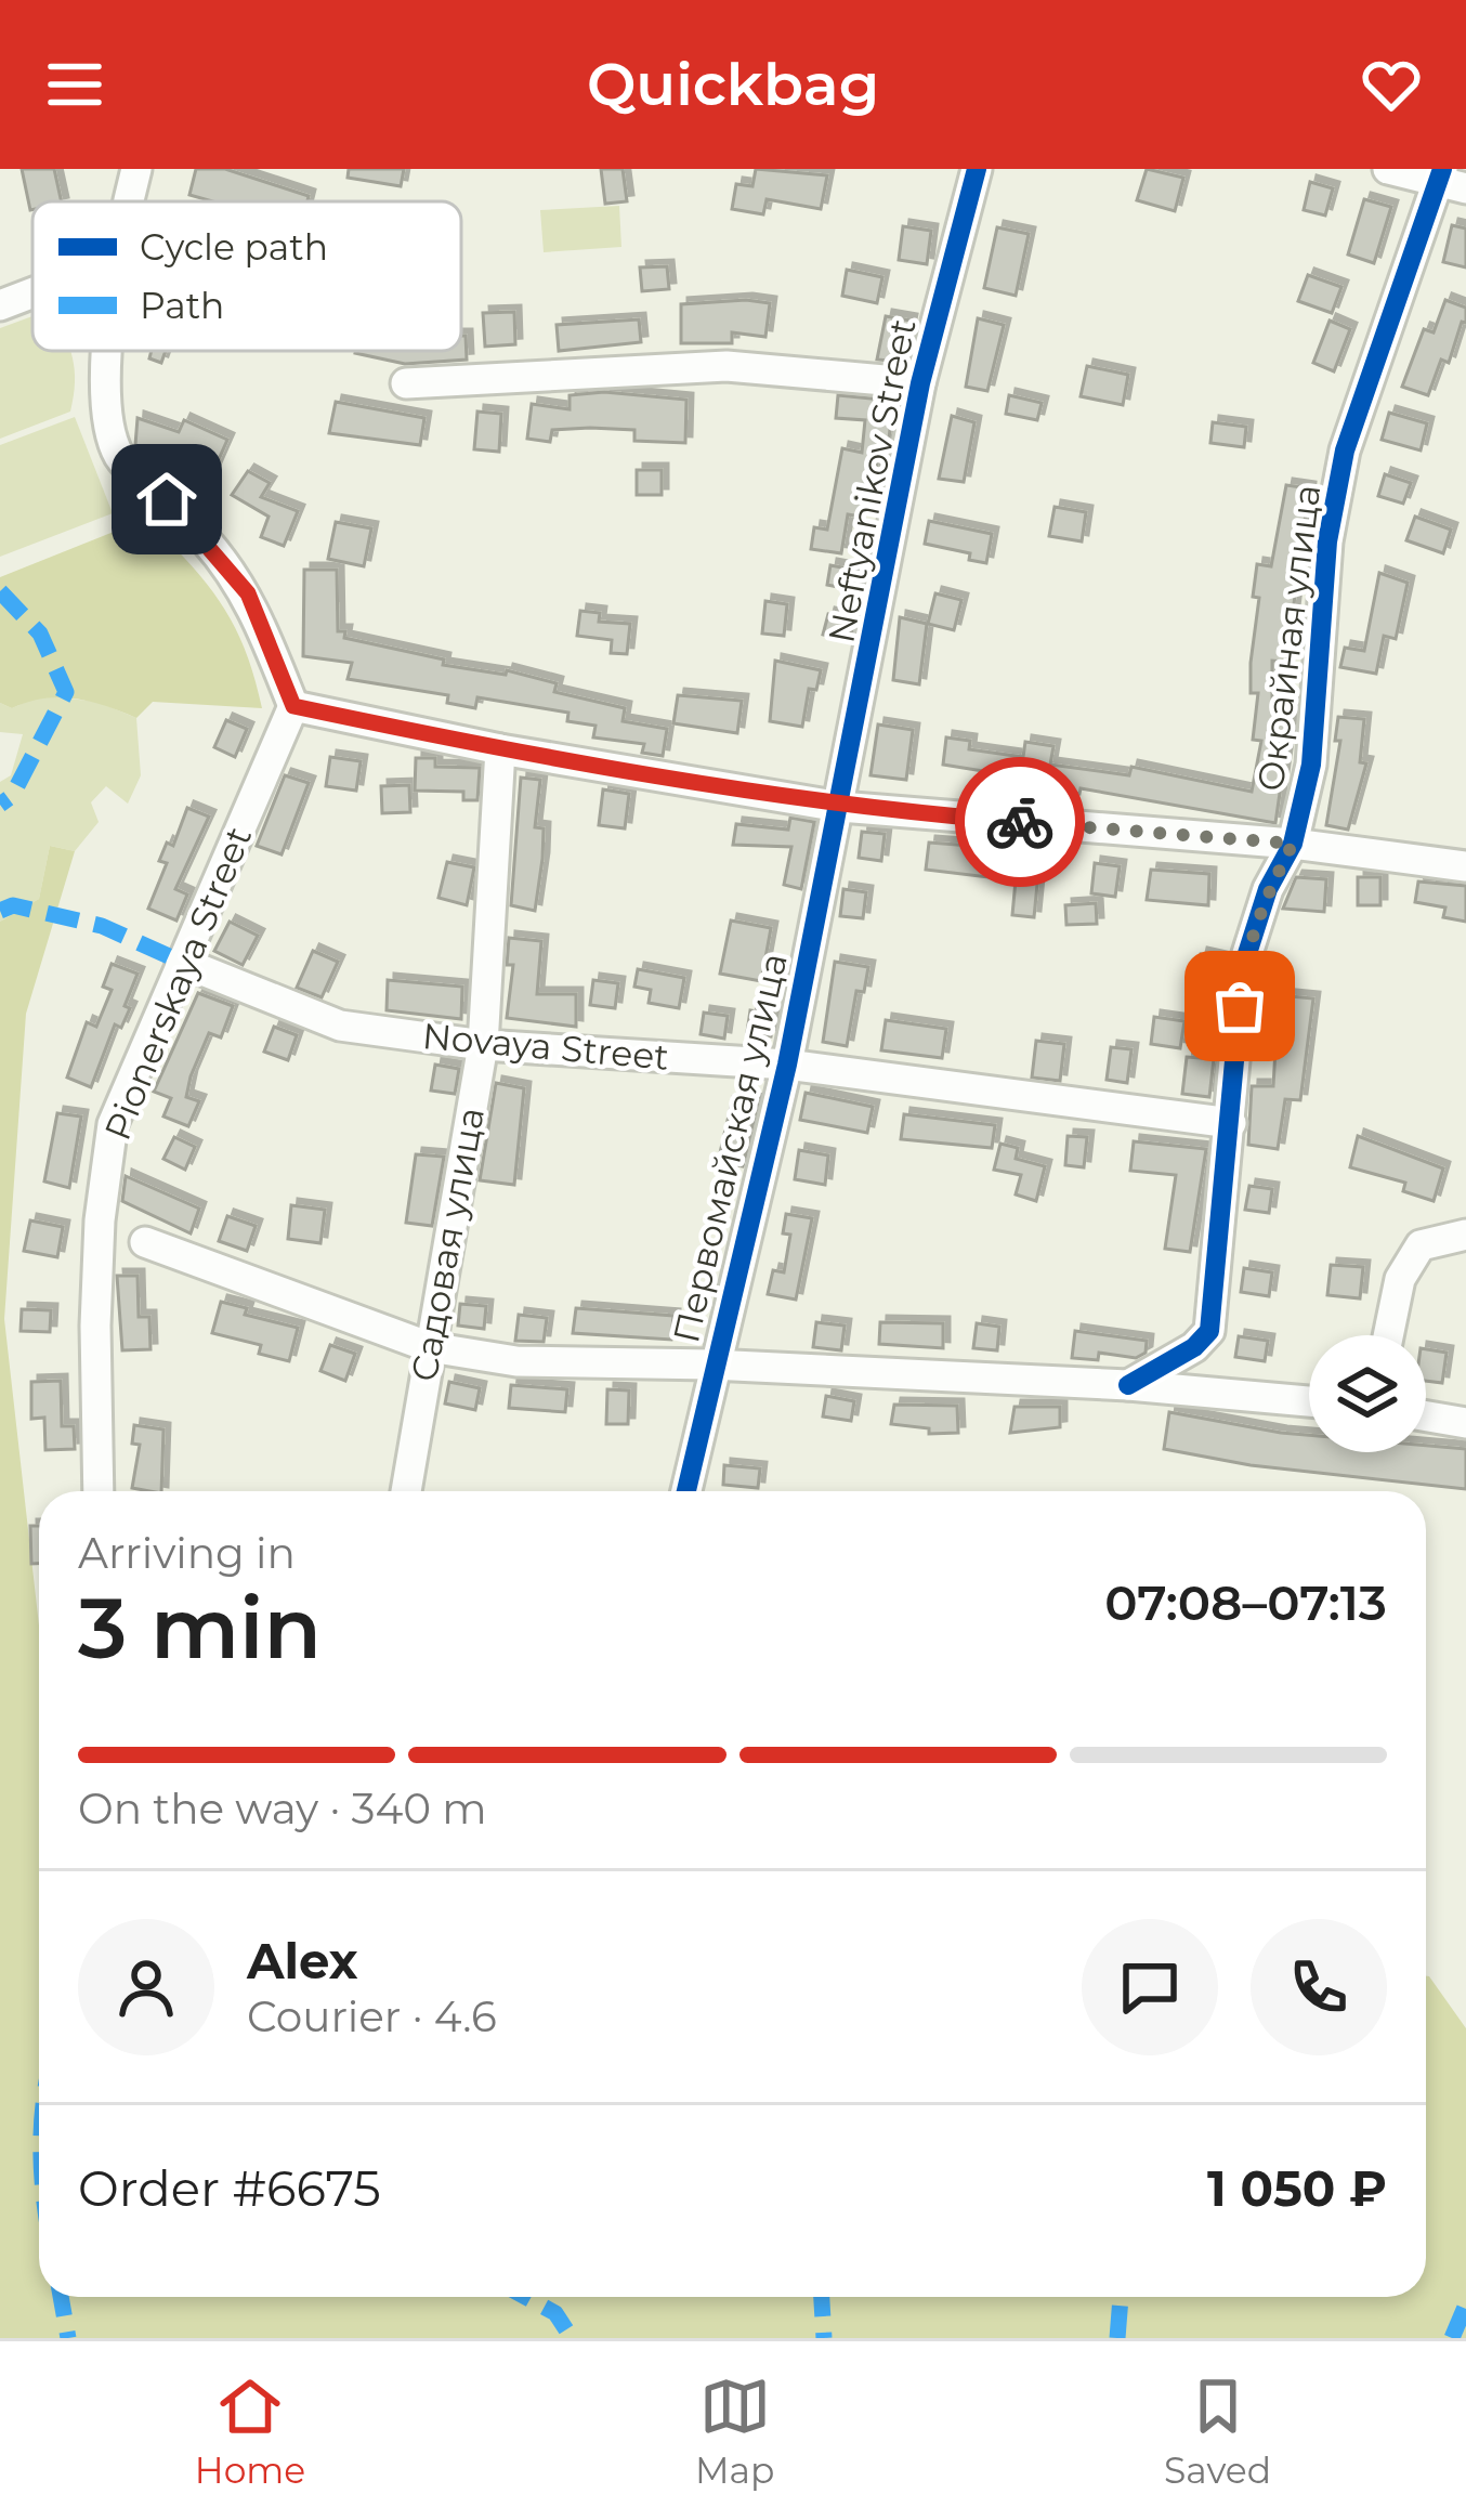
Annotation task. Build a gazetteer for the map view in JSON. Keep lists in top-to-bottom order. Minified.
{"streets":{"street":["Neftyanikov Street","Окрайная улица","Pionerskaya Street","Novaya Street","Первомайская улица","Садовая улица"]},"crossings":[["Neftyanikov Street","Первомайская улица"],["Окрайная улица","Novaya Street"],["Pionerskaya Street","Novaya Street"],["Novaya Street","Первомайская улица"],["Novaya Street","Садовая улица"]],"legend":["Cycle path","Path"],"page":{"header":"Quickbag","heading":["3 min","Arriving in","07:08–07:13"],"panel":["Alex","Courier · 4.6","Order #6675","1 050 ₽"],"bar":"On the way · 340 m","tabs":["Home","Map","Saved"]}}
